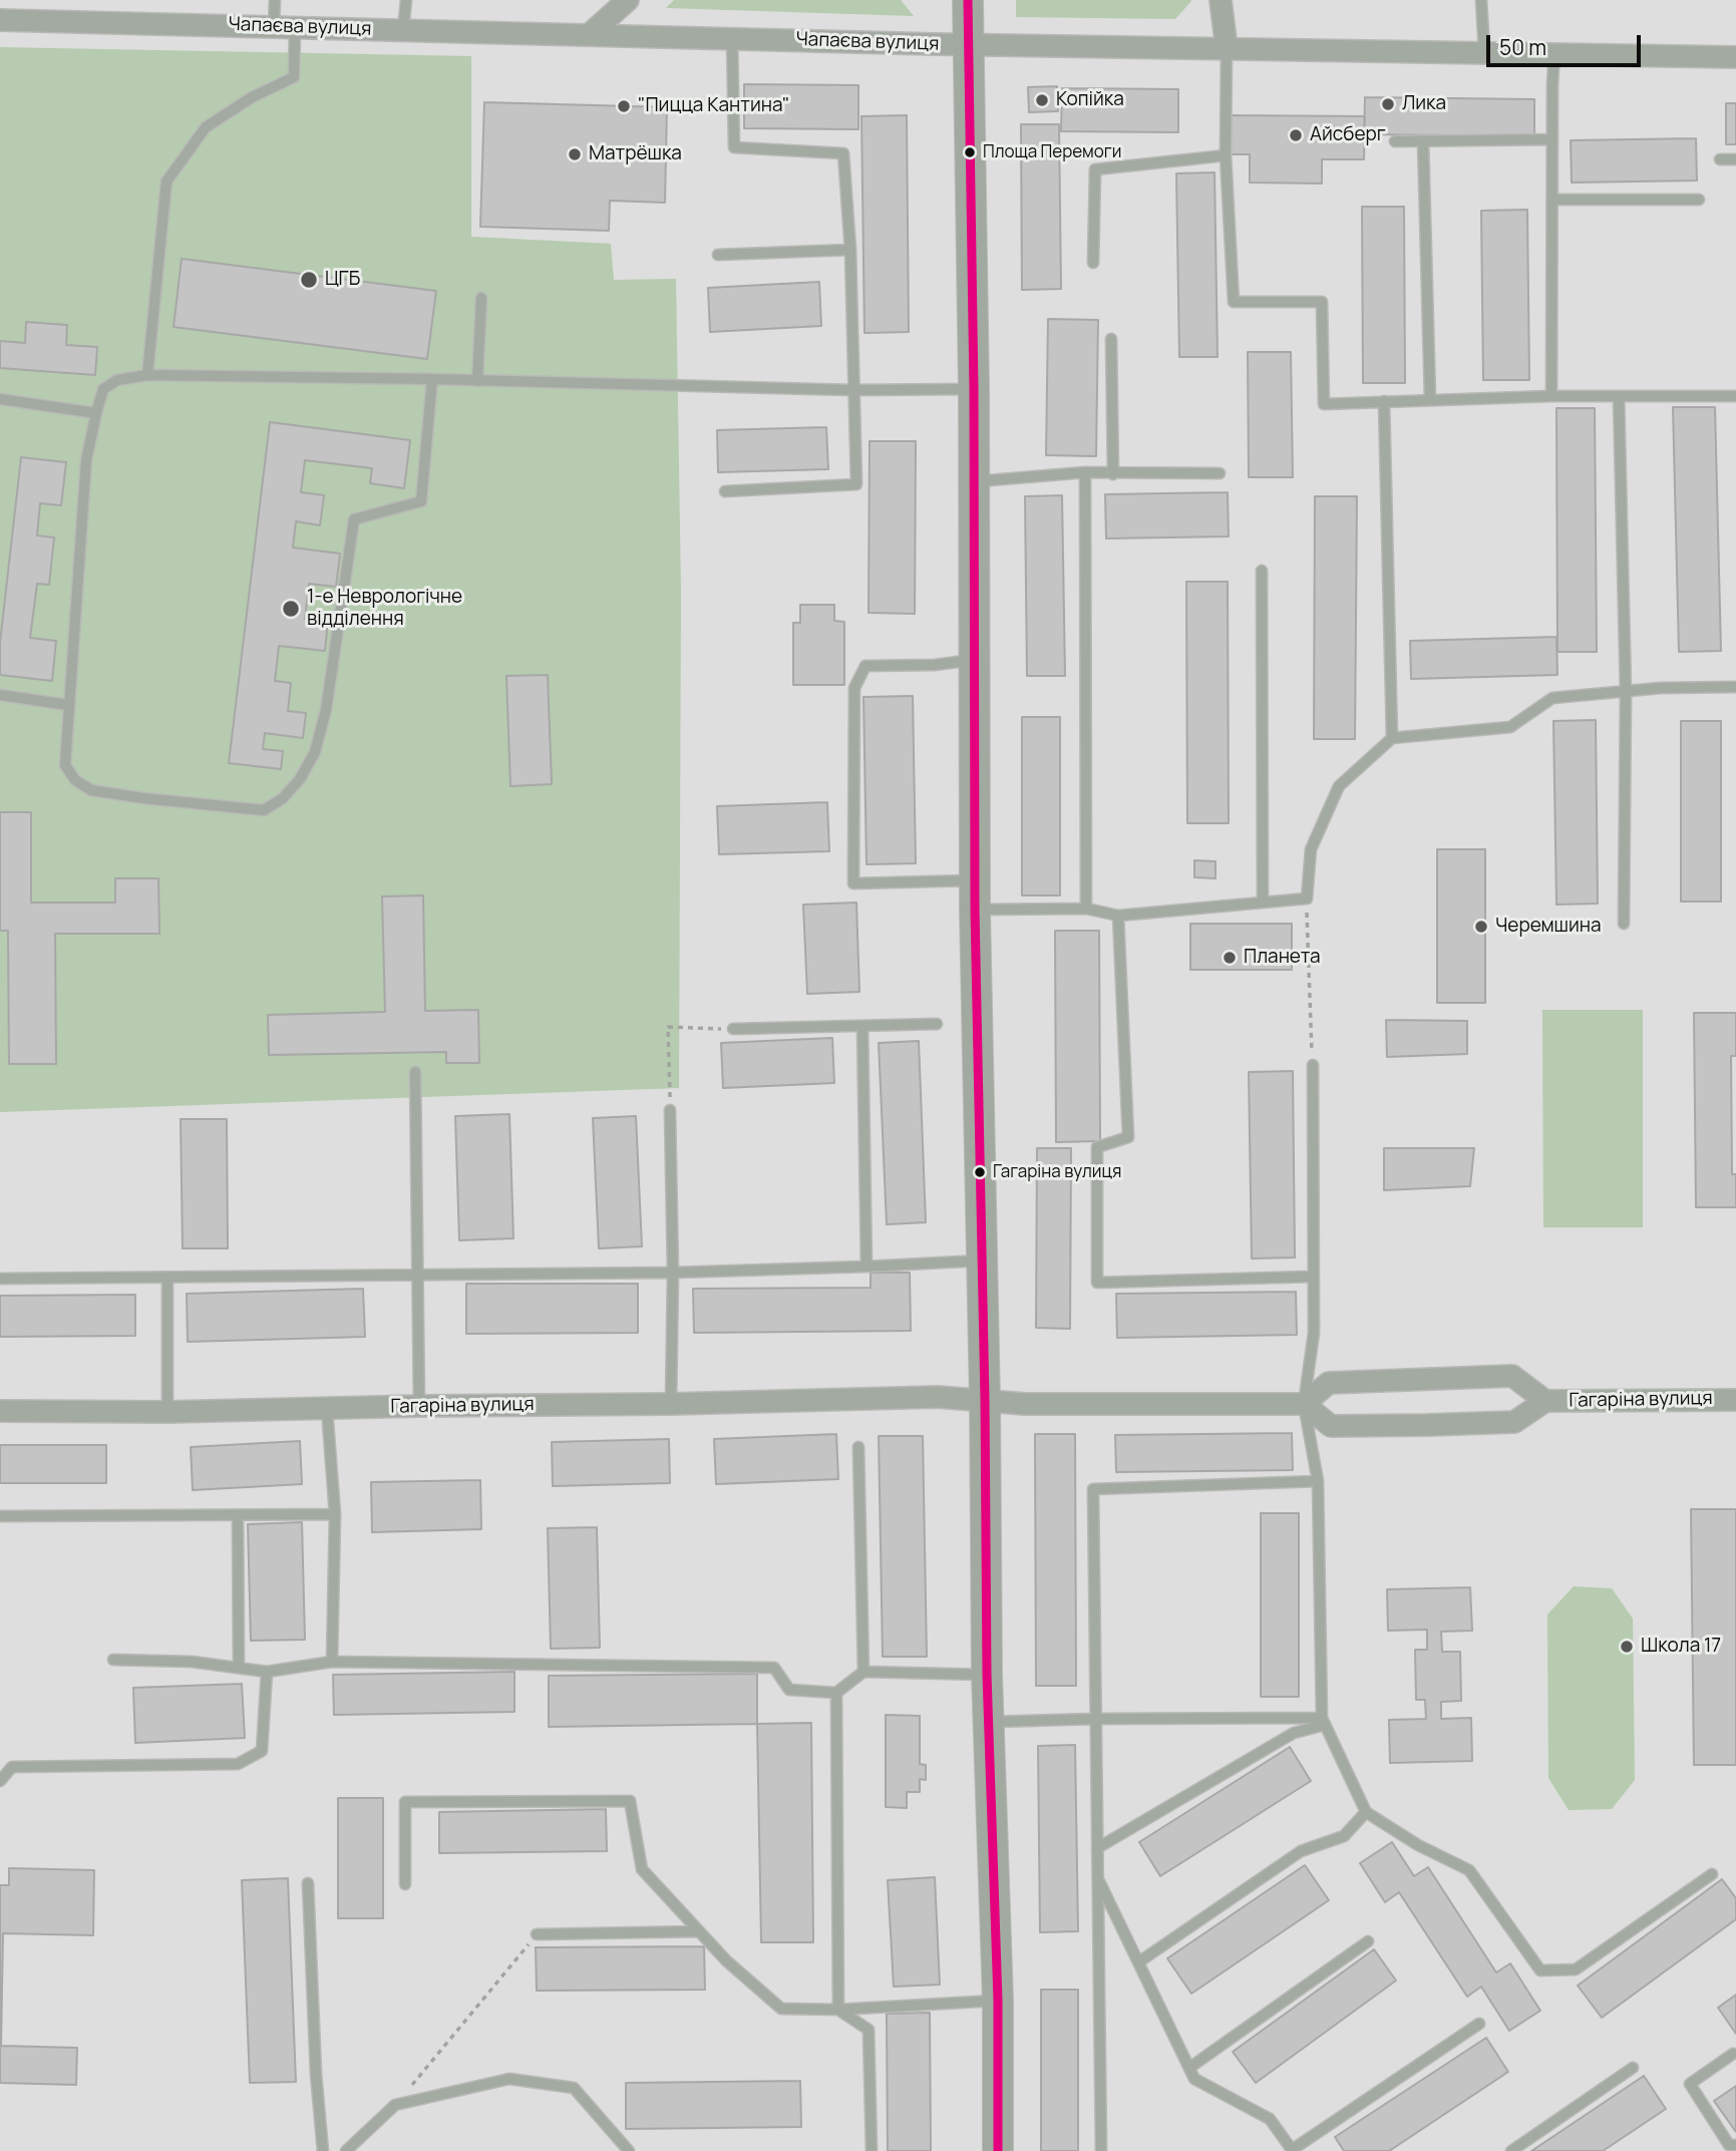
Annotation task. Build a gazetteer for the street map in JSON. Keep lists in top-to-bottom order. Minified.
{"streets":{"street":["Чапаєва вулиця","Гагаріна вулиця"]},"places":["Копійка","Лика","\"Пицца Кантина\"","Айсберг","Площа Перемоги","Матрёшка","ЦГБ","1-е Неврологічне відділення","Черемшина","Планета","Гагаріна вулиця","Школа 17"],"scale_bar":"50 m"}
